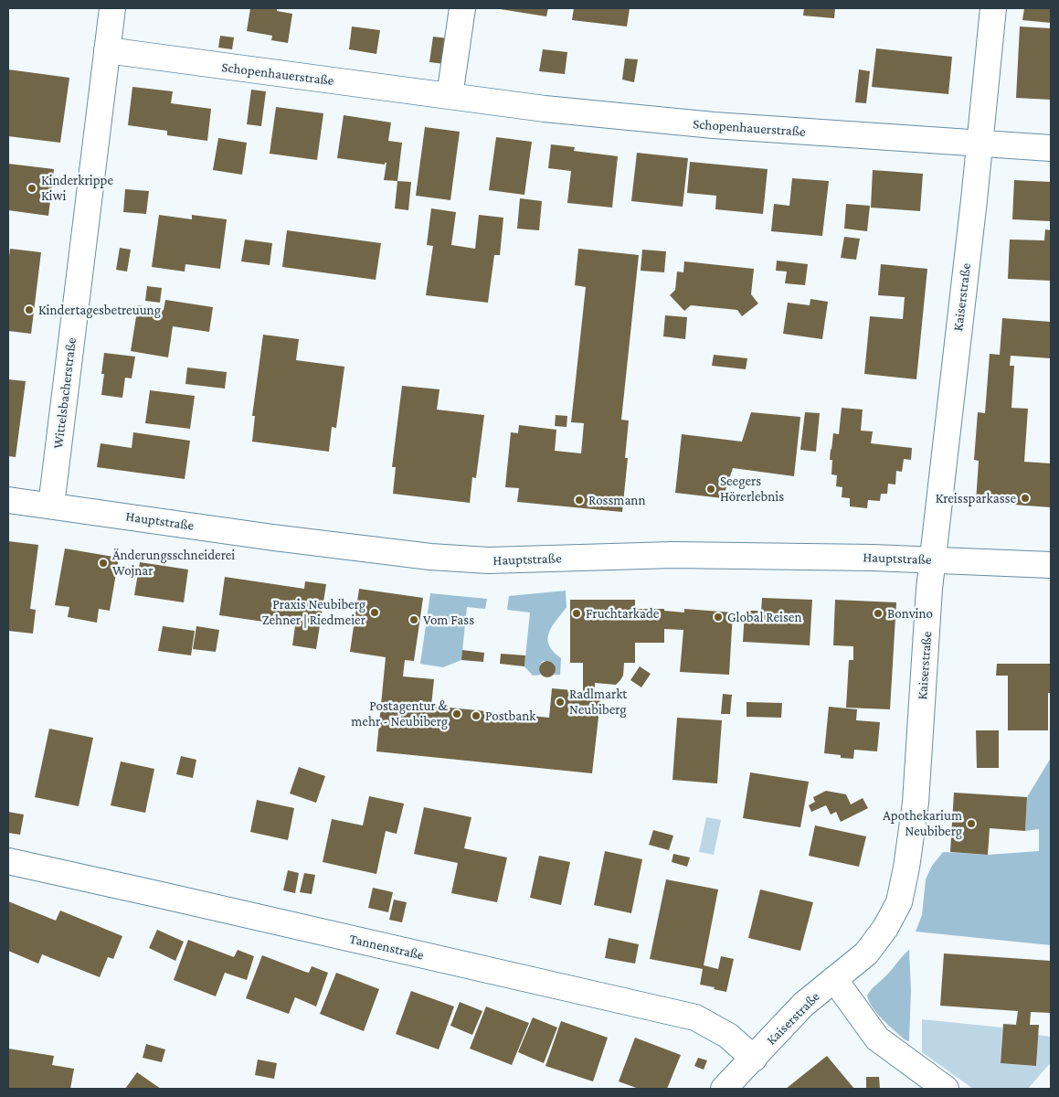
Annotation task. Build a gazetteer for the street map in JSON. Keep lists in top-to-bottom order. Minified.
{"streets":{"street":["Schopenhauerstraße","Kaiserstraße","Wittelsbacherstraße","Hauptstraße","Tannenstraße"]},"crossings":[["Schopenhauerstraße","Kaiserstraße"],["Schopenhauerstraße","Wittelsbacherstraße"],["Kaiserstraße","Hauptstraße"],["Kaiserstraße","Tannenstraße"],["Wittelsbacherstraße","Hauptstraße"]],"places":["Kinderkrippe Kiwi","Kindertagesbetreuung","Seegers Hörerlebnis","Kreissparkasse","Rossmann","Änderungsschneiderei Wojnar","Praxis Neubiberg Zehner | Riedmeier","Fruchtarkade","Bonvino","Global Reisen","Vom Fass","Radlmarkt Neubiberg","Postagentur & mehr - Neubiberg","Postbank","Apothekarium Neubiberg"]}
